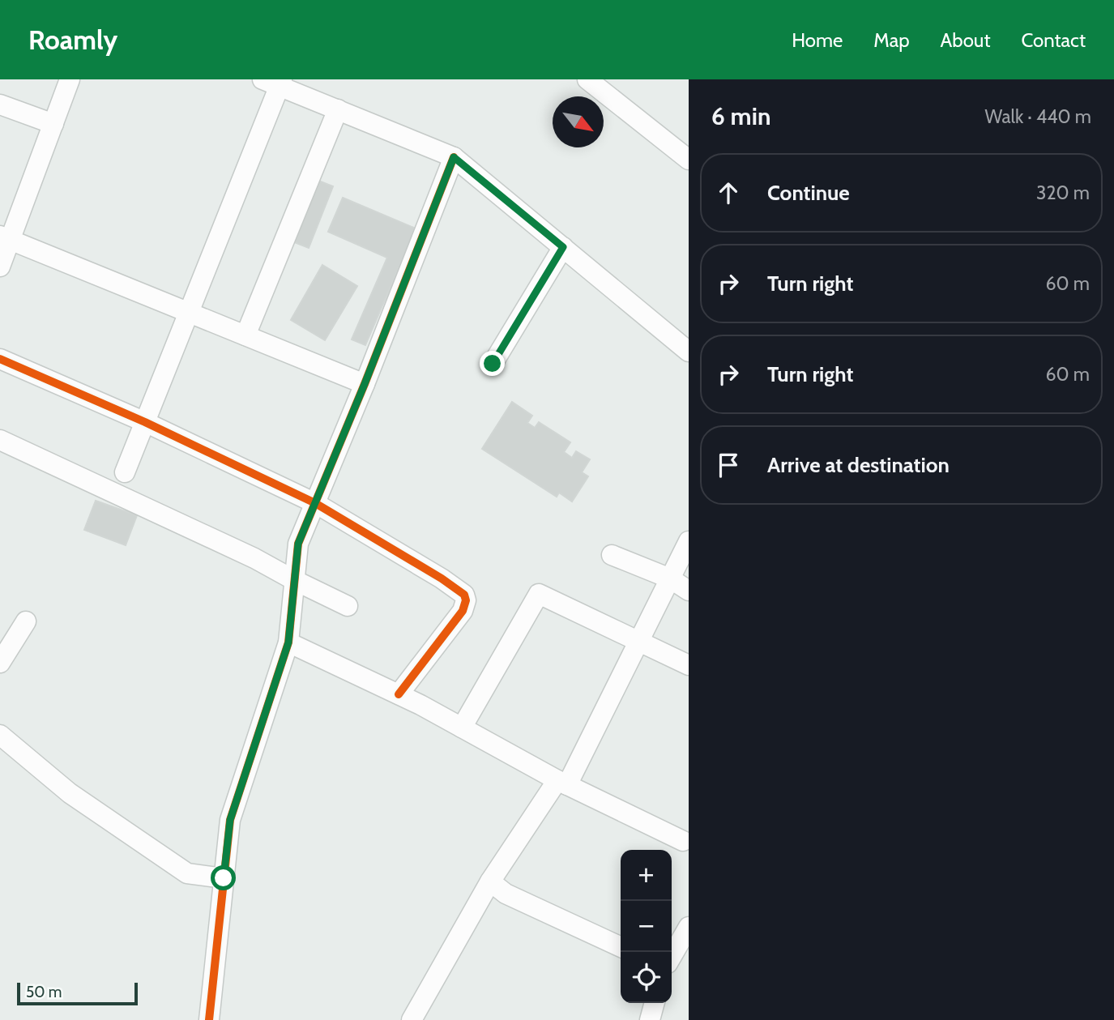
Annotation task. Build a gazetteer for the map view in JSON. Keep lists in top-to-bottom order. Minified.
{"scale_bar":"50 m","north":"bottom right","page":{"header":"Roamly","nav":["Home","Map","About","Contact"],"heading":["6 min","Walk · 440 m"],"list":[["Continue","320 m"],["Turn right","60 m"],["Turn right","60 m"],"Arrive at destination"],"map_buttons":["+","−"],"scale":"50 m"}}
